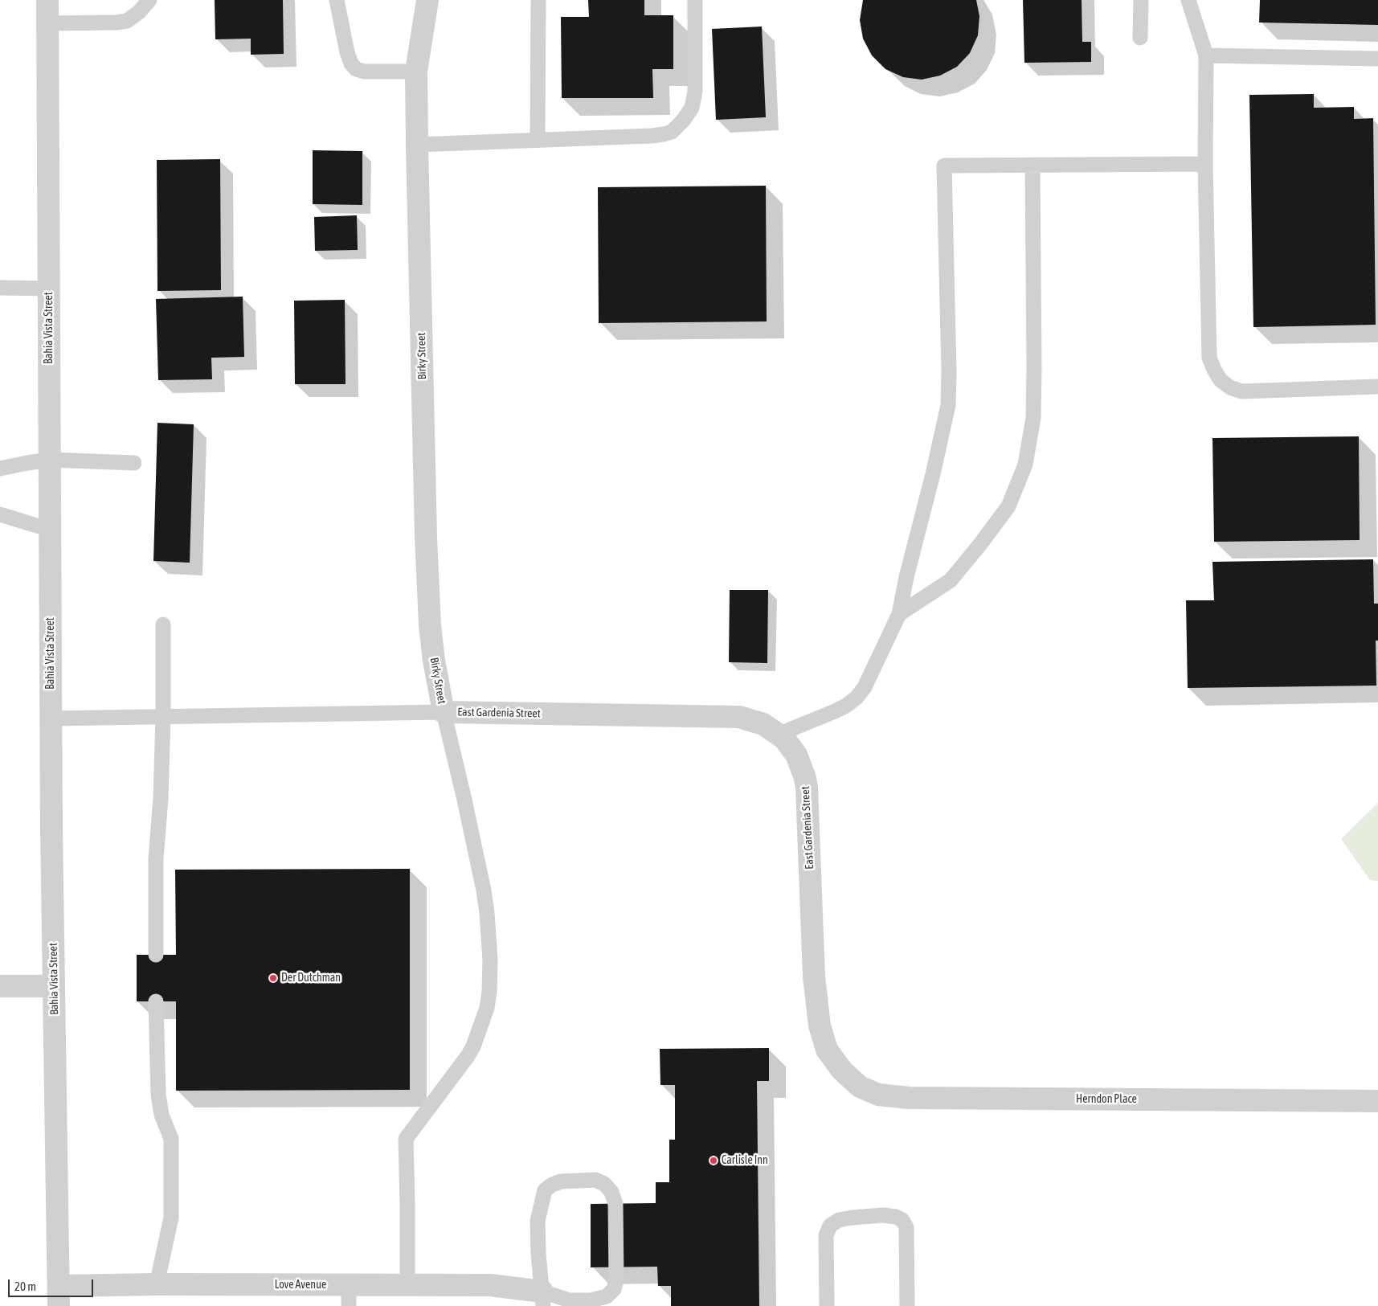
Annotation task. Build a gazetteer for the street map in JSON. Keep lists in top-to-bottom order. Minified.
{"streets":{"street":["Bahia Vista Street","Birky Street","East Gardenia Street","Herndon Place","Love Avenue"]},"crossings":[["Bahia Vista Street","Love Avenue"],["Birky Street","East Gardenia Street"],["East Gardenia Street","Herndon Place"]],"places":["Der Dutchman","Carlisle Inn"],"scale_bar":"20 m"}
